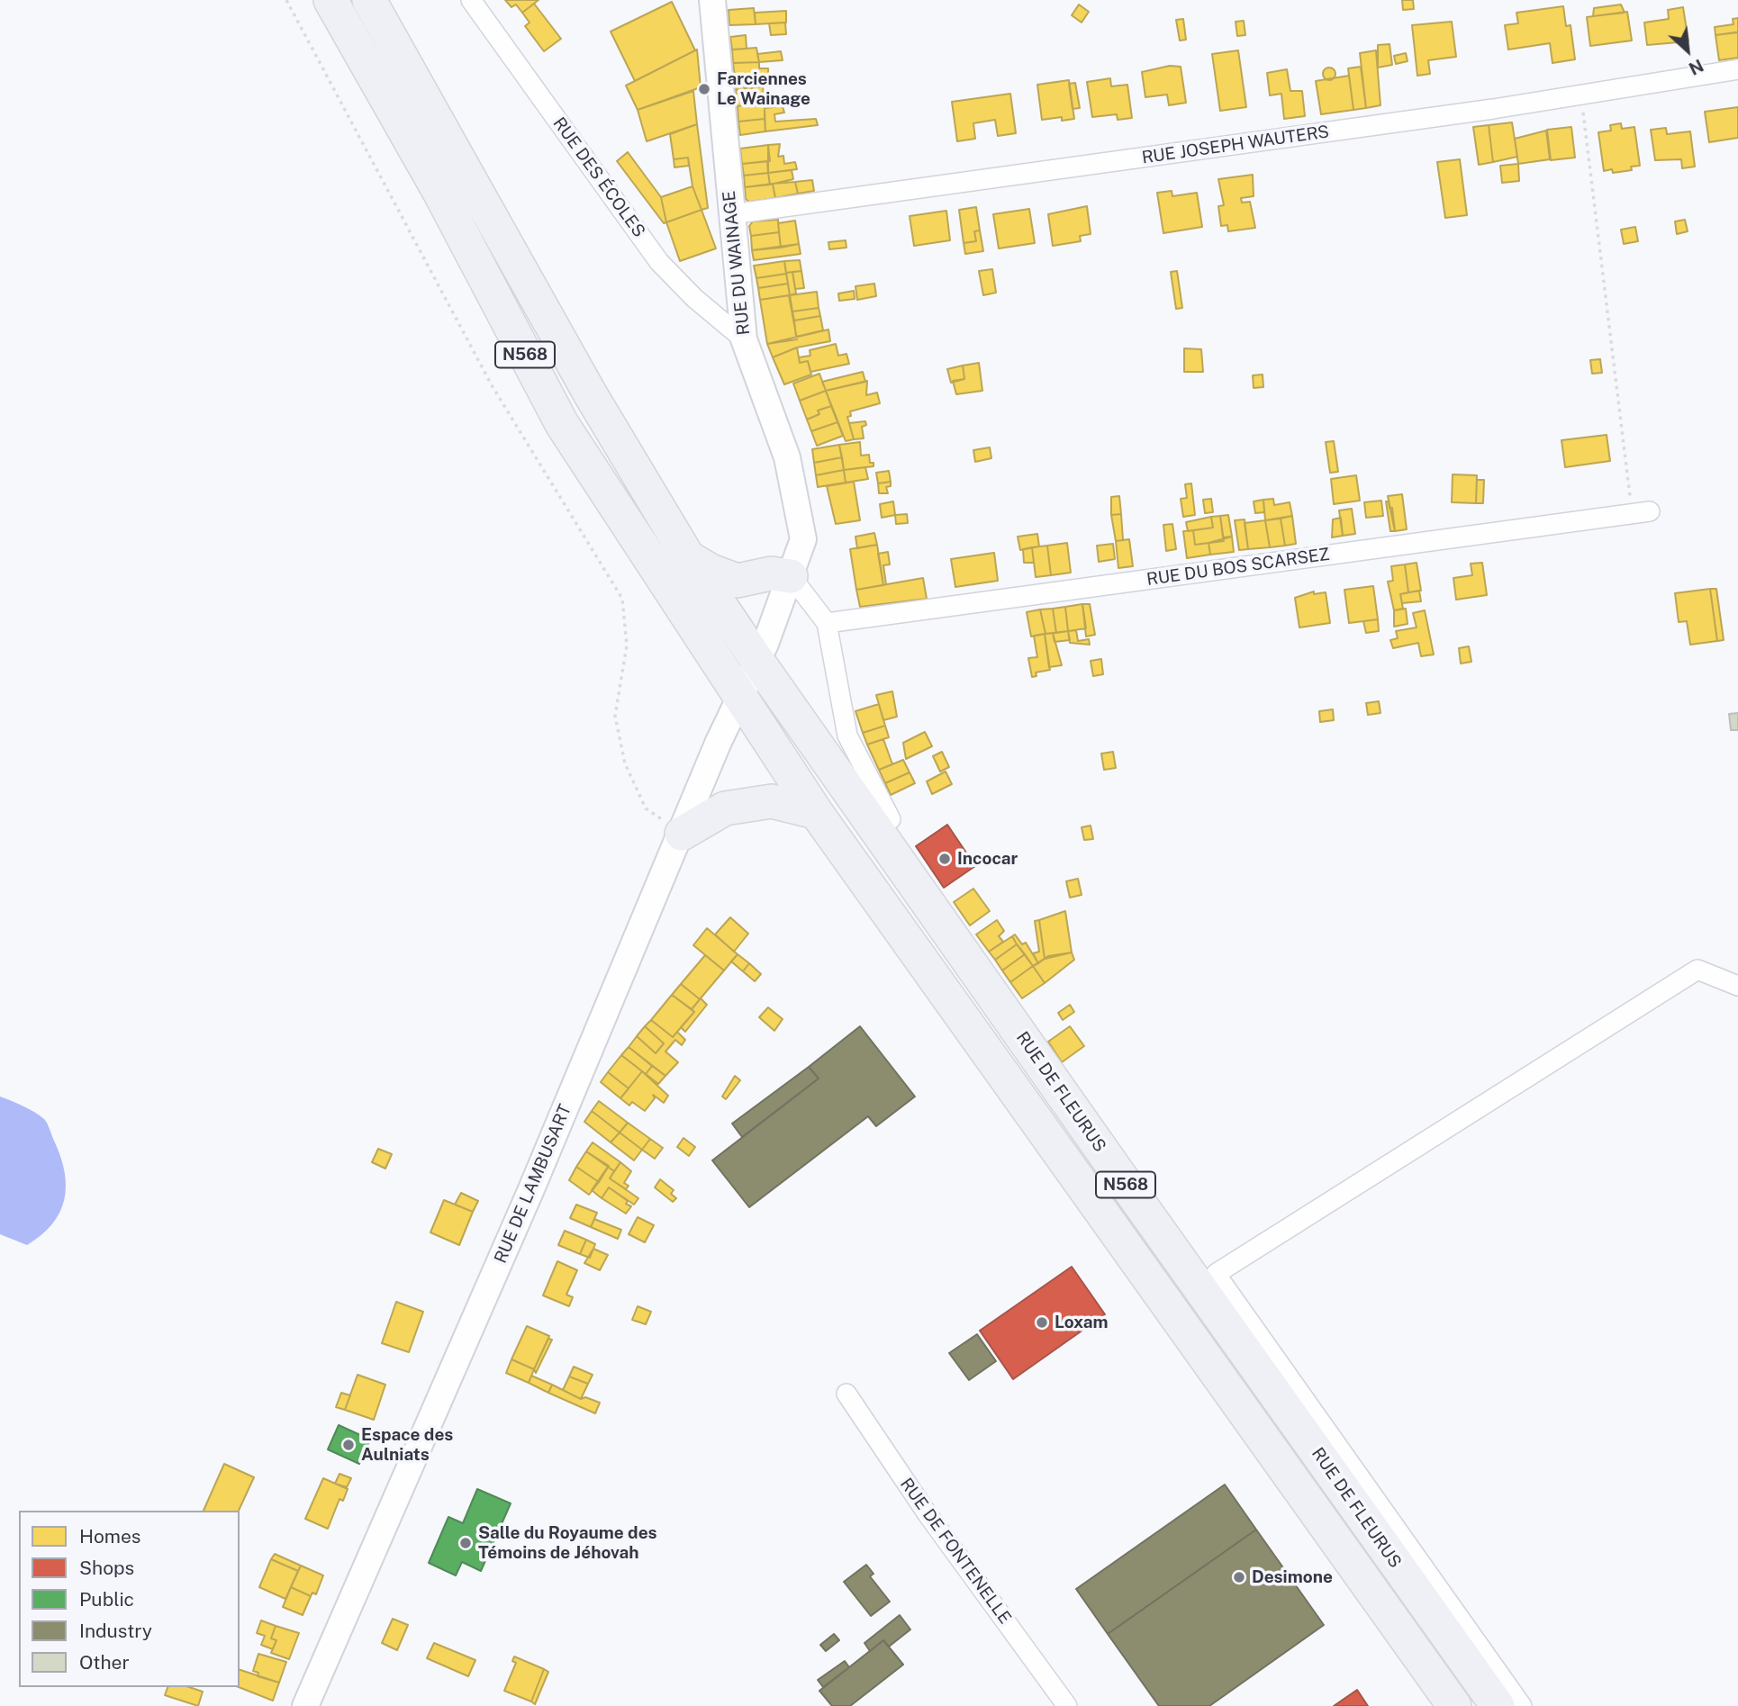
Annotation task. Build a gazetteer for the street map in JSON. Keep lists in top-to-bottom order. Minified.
{"streets":{"highway":["N568","RUE DE FLEURUS"],"main road":["RUE DU WAINAGE","RUE DE LAMBUSART"],"street":["RUE JOSEPH WAUTERS","RUE DES ÉCOLES","RUE DU BOS SCARSEZ","RUE DE FONTENELLE"]},"crossings":[["RUE JOSEPH WAUTERS","RUE DU WAINAGE"],["RUE DES ÉCOLES","RUE DU WAINAGE"],["RUE DU WAINAGE","N568"],["RUE DU WAINAGE","RUE DE FLEURUS"],["RUE DU WAINAGE","RUE DE LAMBUSART"],["N568","RUE DE FLEURUS"],["N568","RUE DE LAMBUSART"],["RUE DE FLEURUS","RUE DE LAMBUSART"]],"places":["Farciennes Le Wainage","Incocar","Loxam","Espace des Aulniats","Salle du Royaume des Témoins de Jéhovah","Desimone"],"legend":["Homes","Shops","Public","Industry","Other"],"north":"bottom right"}
